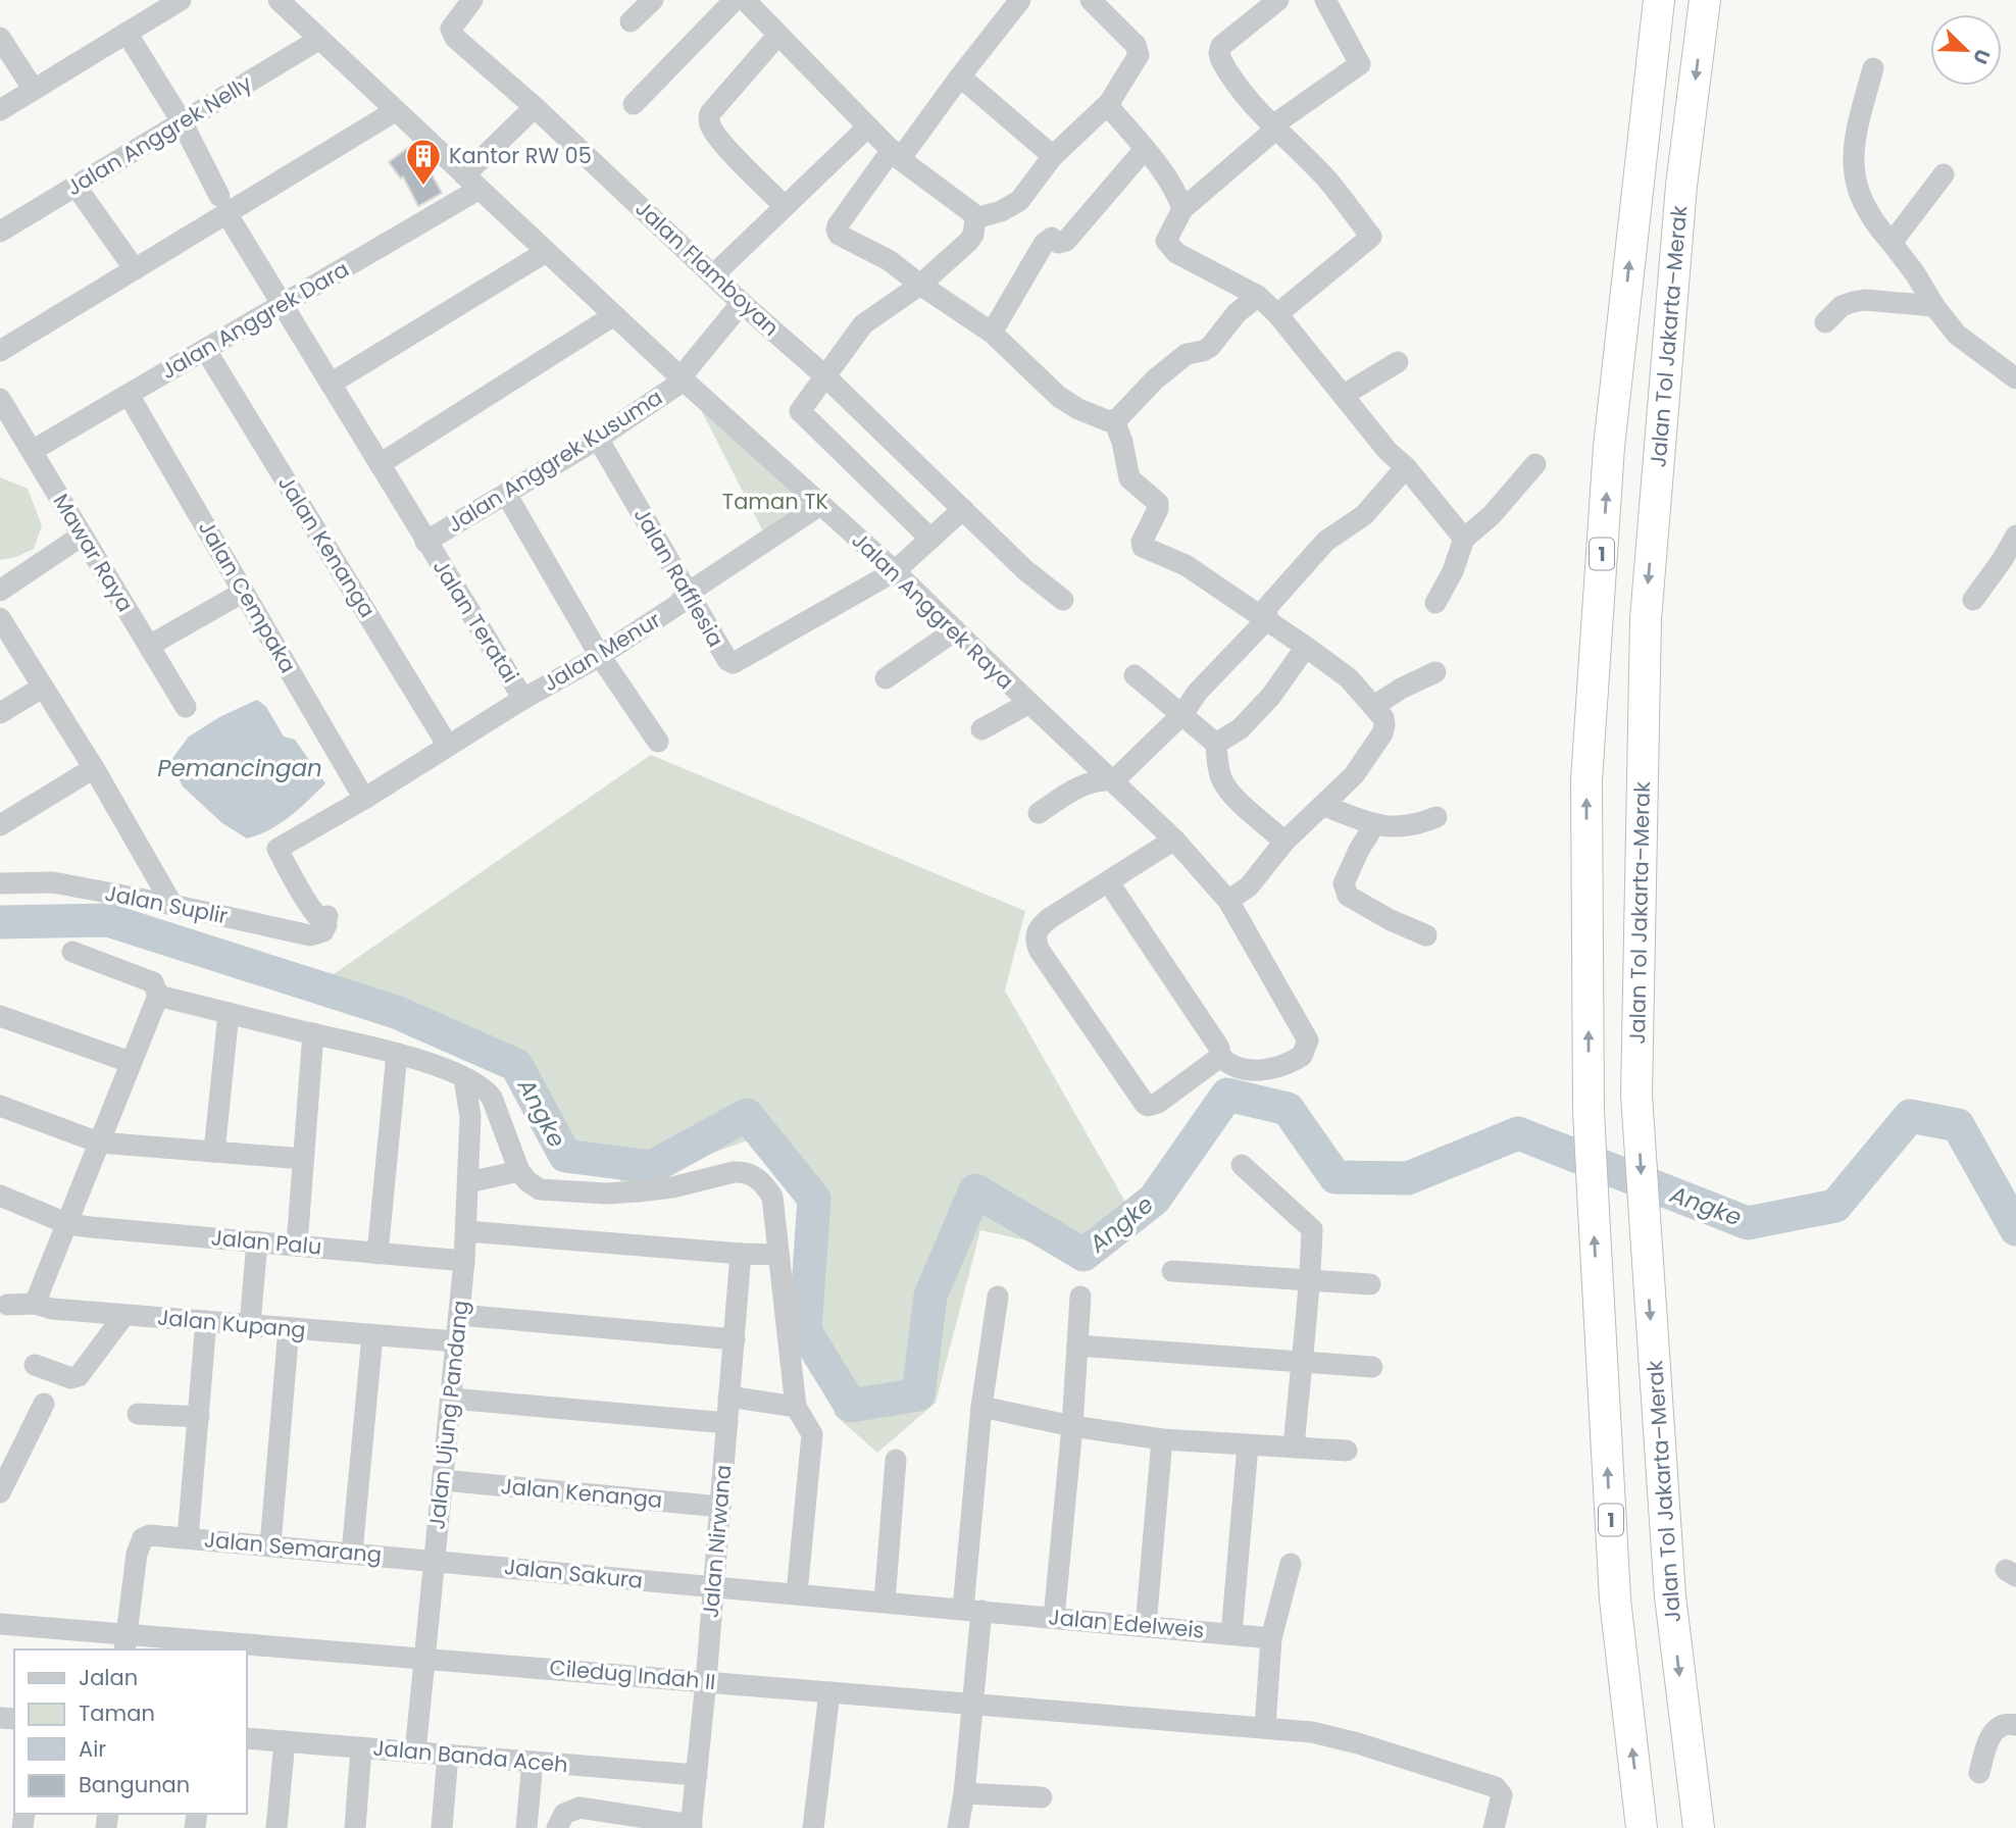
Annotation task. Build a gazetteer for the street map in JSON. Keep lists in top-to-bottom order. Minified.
{"streets":{"highway":["Jalan Tol Jakarta–Merak","1"],"street":["Jalan Anggrek Nelly","Jalan Flamboyan","Jalan Anggrek Dara","Jalan Anggrek Kusuma","Jalan Kenanga","Mawar Raya","Jalan Rafflesia","Jalan Cempaka","Jalan Anggrek Raya","Jalan Teratai","Jalan Menur","Jalan Suplir","Jalan Palu","Jalan Kupang","Jalan Ujung Pandang","Jalan Nirwana","Jalan Semarang","Jalan Sakura","Jalan Edelweis","Ciledug Indah II","Jalan Banda Aceh"]},"crossings":[["Jalan Anggrek Nelly","Jalan Anggrek Raya"],["Jalan Anggrek Nelly","Jalan Teratai"],["Jalan Flamboyan","Jalan Anggrek Dara"],["Jalan Flamboyan","Jalan Anggrek Kusuma"],["Jalan Anggrek Dara","Jalan Kenanga"],["Jalan Anggrek Dara","Mawar Raya"],["Jalan Anggrek Dara","Jalan Cempaka"],["Jalan Anggrek Dara","Jalan Anggrek Raya"],["Jalan Anggrek Dara","Jalan Teratai"],["Jalan Anggrek Kusuma","Jalan Rafflesia"],["Jalan Anggrek Kusuma","Jalan Anggrek Raya"],["Jalan Anggrek Kusuma","Jalan Teratai"],["Jalan Kenanga","Jalan Teratai"],["Jalan Kenanga","Jalan Ujung Pandang"],["Jalan Kenanga","Jalan Nirwana"],["Jalan Rafflesia","Jalan Anggrek Raya"],["Jalan Rafflesia","Jalan Menur"],["Jalan Cempaka","Jalan Teratai"],["Jalan Anggrek Raya","Jalan Menur"],["Jalan Teratai","Jalan Menur"],["Jalan Teratai","Jalan Suplir"],["Jalan Palu","Jalan Ujung Pandang"],["Jalan Kupang","Jalan Ujung Pandang"],["Jalan Ujung Pandang","Jalan Semarang"],["Jalan Ujung Pandang","Jalan Sakura"],["Jalan Ujung Pandang","Ciledug Indah II"],["Jalan Ujung Pandang","Jalan Banda Aceh"],["Jalan Nirwana","Jalan Sakura"],["Jalan Nirwana","Ciledug Indah II"],["Jalan Nirwana","Jalan Banda Aceh"],["Jalan Semarang","Jalan Sakura"],["Jalan Semarang","Ciledug Indah II"],["Jalan Sakura","Jalan Edelweis"]],"water":["Pemancingan","Angke"],"parks":["Taman TK"],"places":{"building":["Kantor RW 05"]},"legend":["Jalan","Taman","Air","Bangunan"],"north":"bottom right"}
